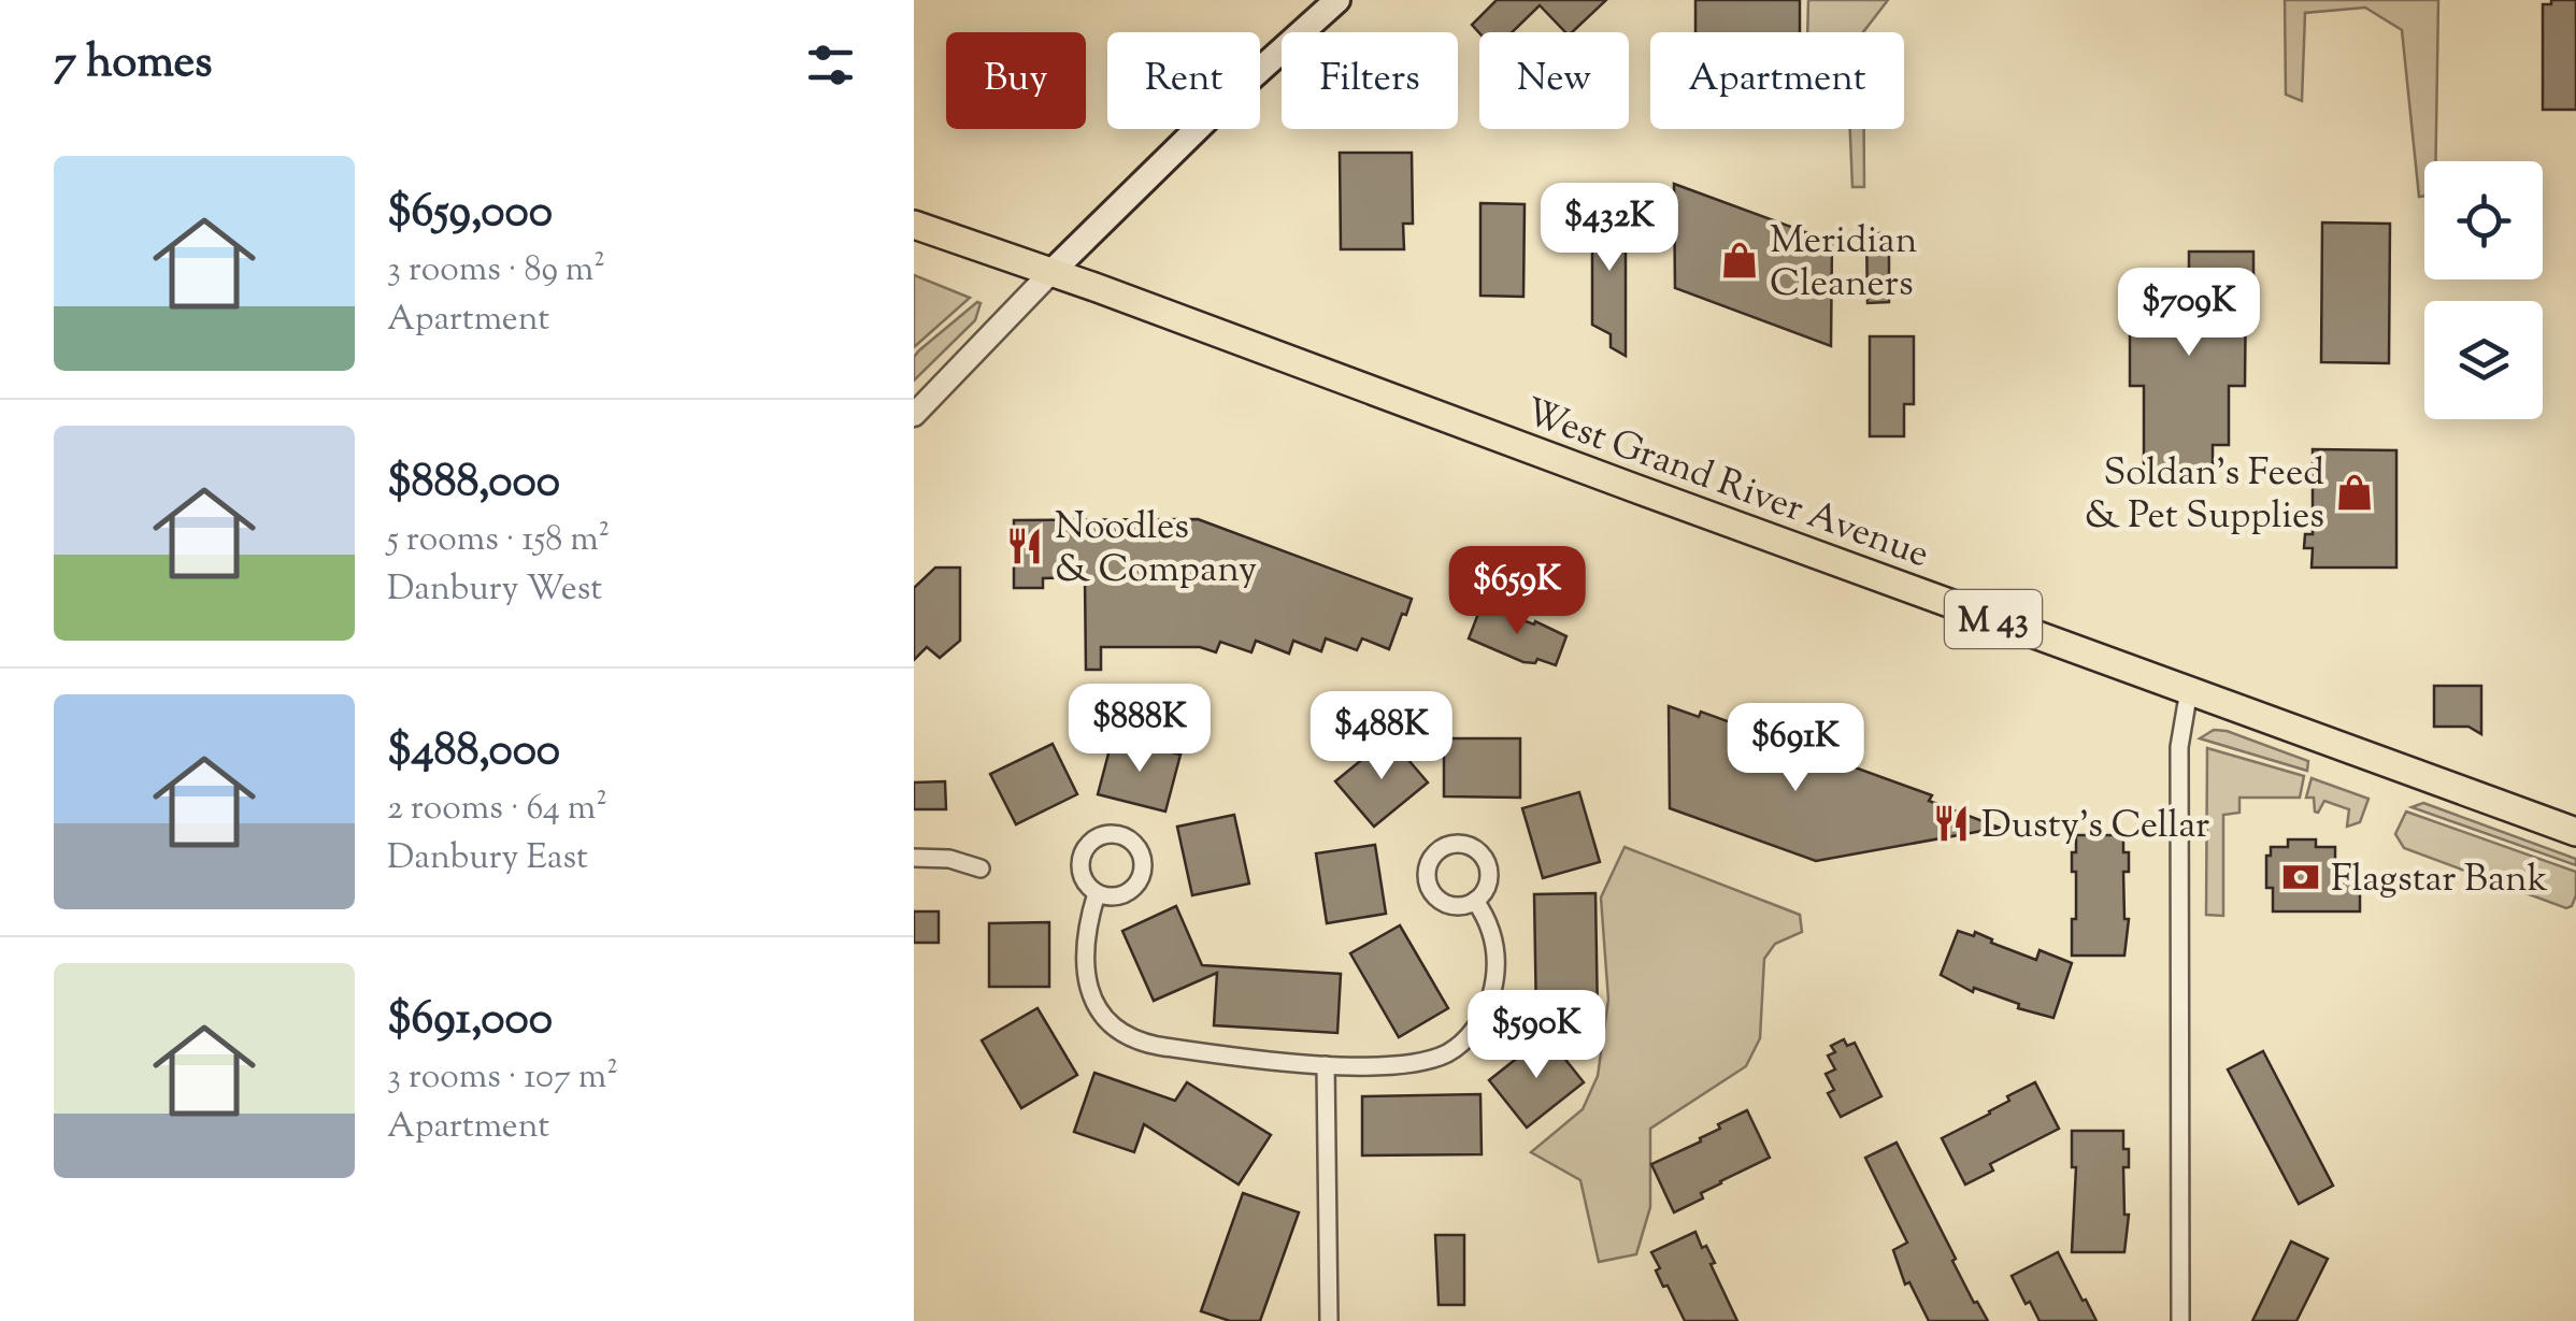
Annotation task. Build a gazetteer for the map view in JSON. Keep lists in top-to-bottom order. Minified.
{"streets":{"main road":["West Grand River Avenue","M 43"]},"places":{"shop":["Meridian Cleaners","Soldan's Feed & Pet Supplies"],"restaurant":["Noodles & Company","Dusty's Cellar"],"bank":["Flagstar Bank"]},"page":{"heading":"7 homes","chip":["Buy","Rent","Filters","New","Apartment"],"list":[{"name":"$659,000","note":"3 rooms · 89 m² · Apartment"},{"name":"$888,000","note":"5 rooms · 158 m² · Danbury West"},{"name":"$488,000","note":"2 rooms · 64 m² · Danbury East"},{"name":"$691,000","note":"3 rooms · 107 m² · Apartment"}],"price":["$432K","$709K","$659K","$888K","$488K","$691K","$590K"]}}
